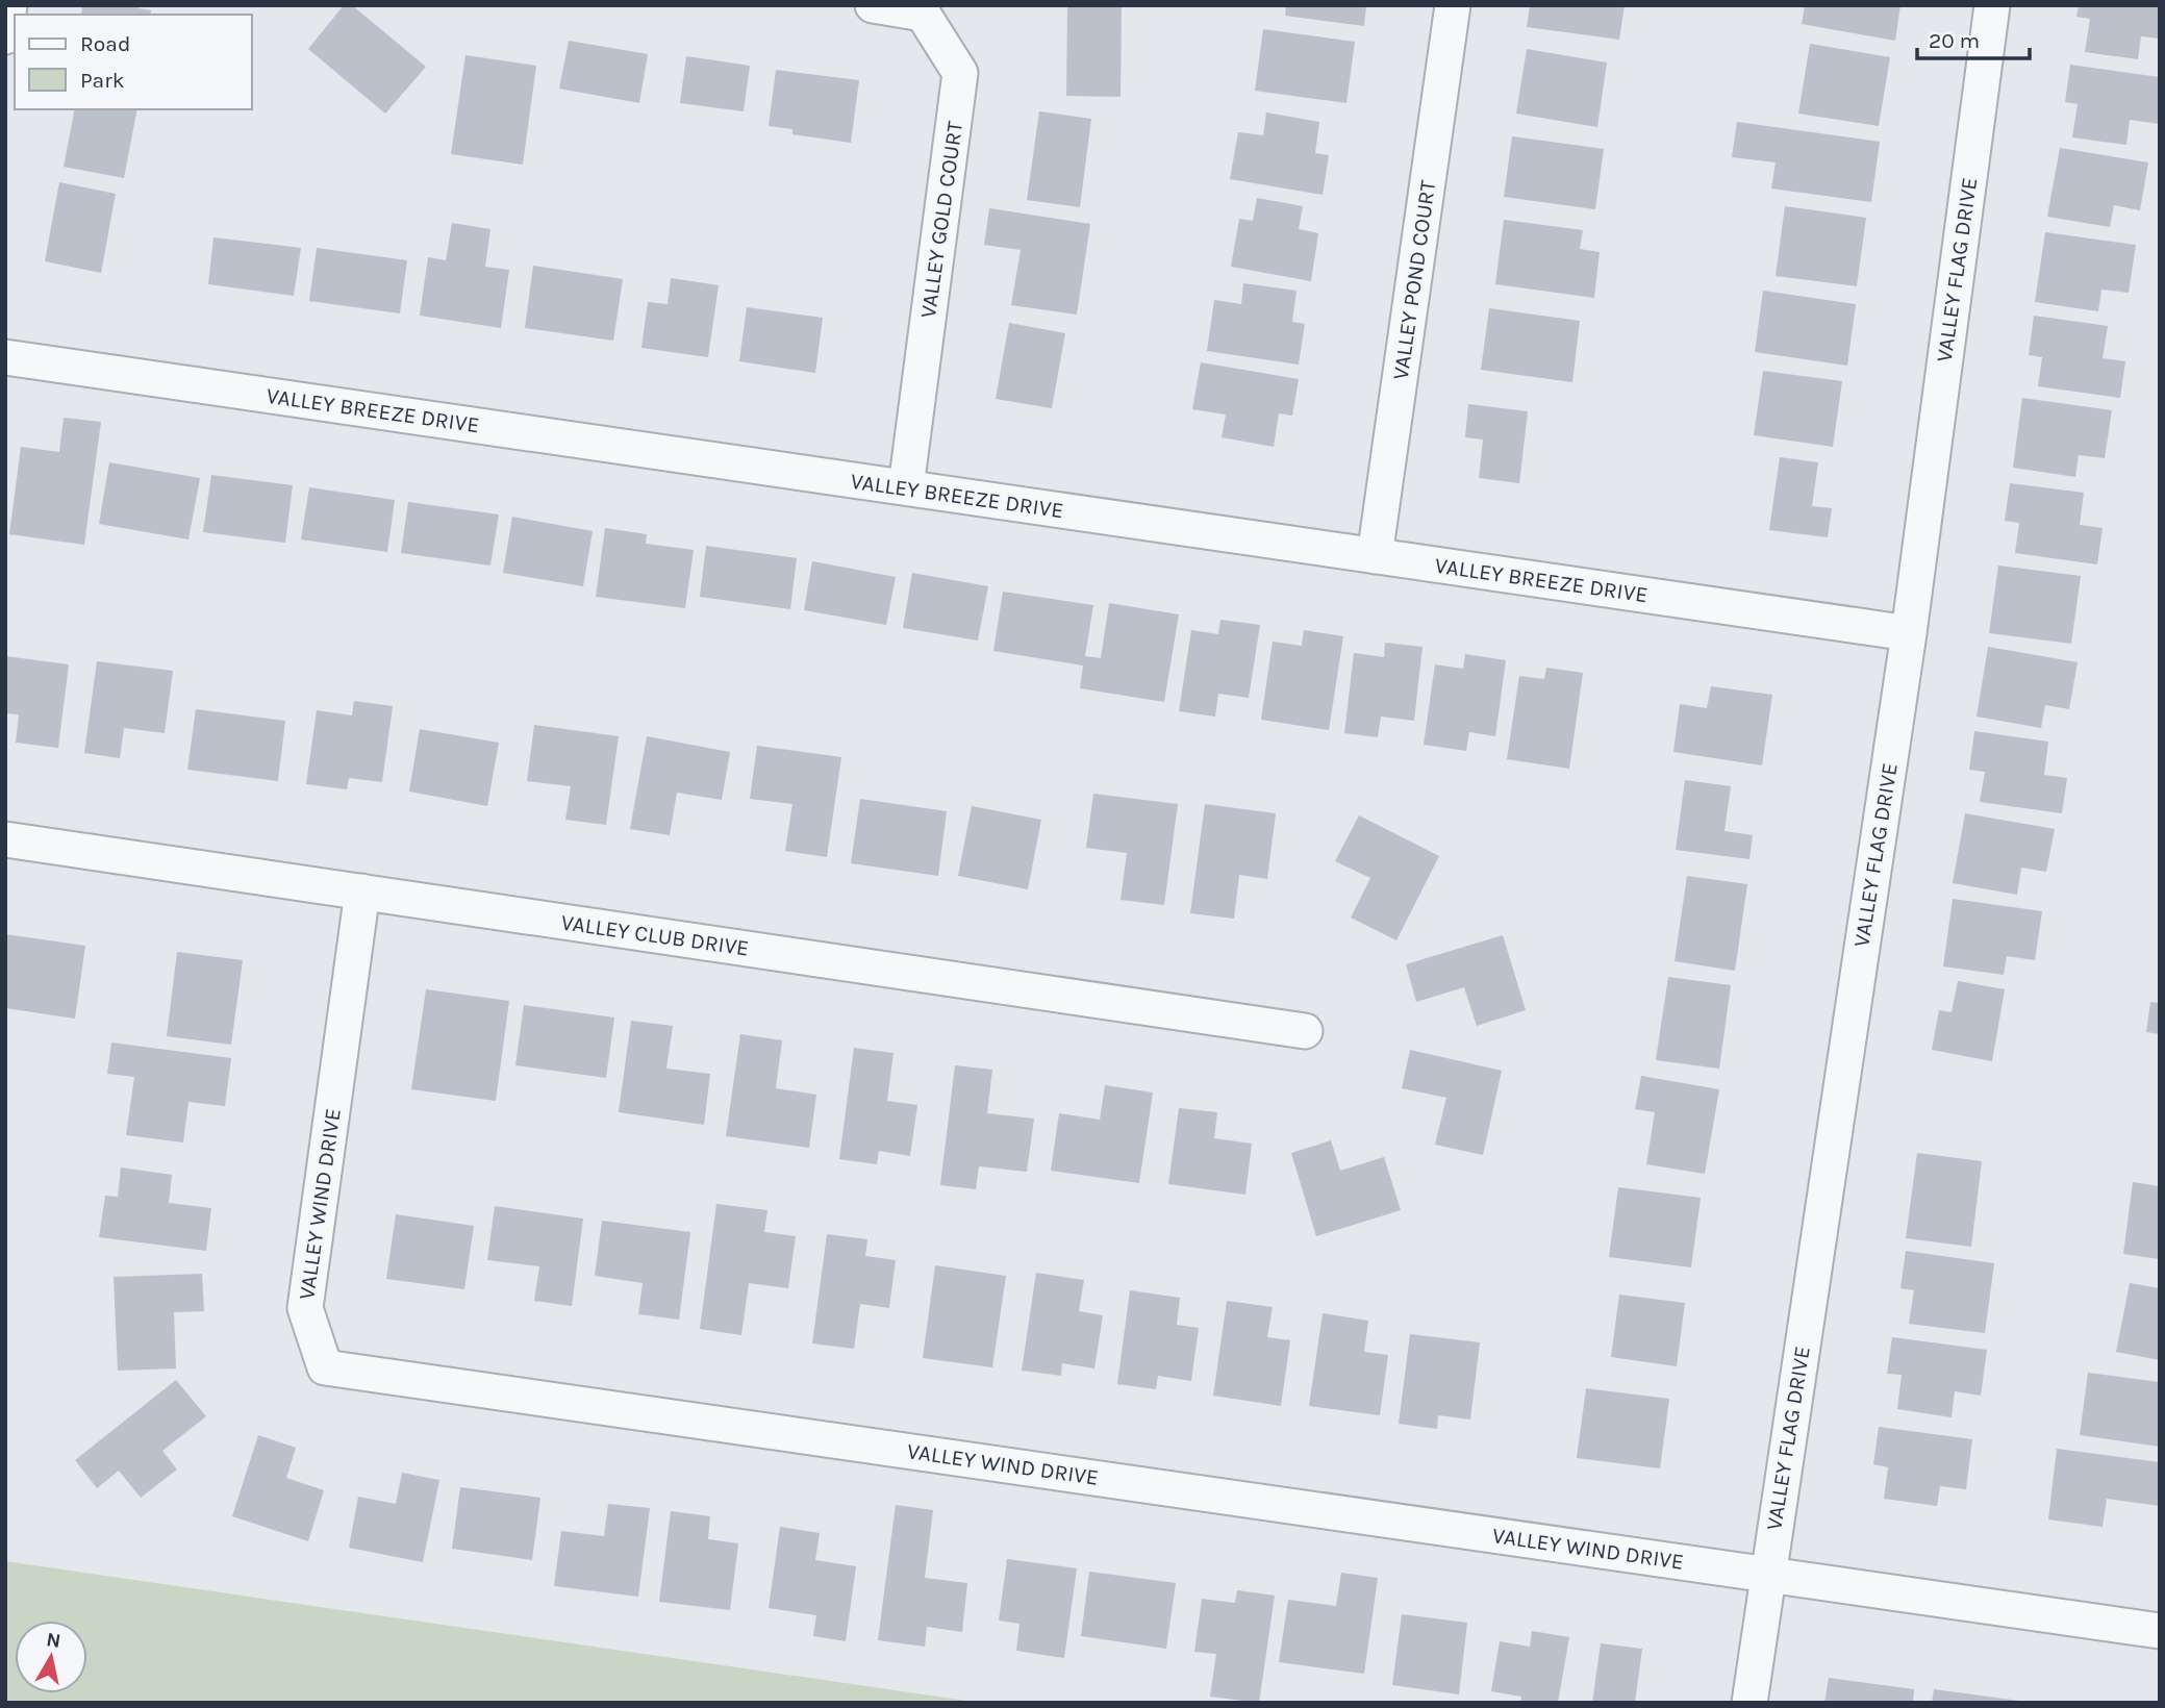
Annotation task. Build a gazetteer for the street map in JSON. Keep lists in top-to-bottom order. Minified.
{"streets":{"street":["VALLEY GOLD COURT","VALLEY FLAG DRIVE","VALLEY POND COURT","VALLEY BREEZE DRIVE","VALLEY CLUB DRIVE","VALLEY WIND DRIVE"]},"crossings":[["VALLEY GOLD COURT","VALLEY BREEZE DRIVE"],["VALLEY FLAG DRIVE","VALLEY BREEZE DRIVE"],["VALLEY FLAG DRIVE","VALLEY WIND DRIVE"],["VALLEY POND COURT","VALLEY BREEZE DRIVE"],["VALLEY CLUB DRIVE","VALLEY WIND DRIVE"]],"legend":["Road","Park"],"scale_bar":"20 m","north":"top"}
